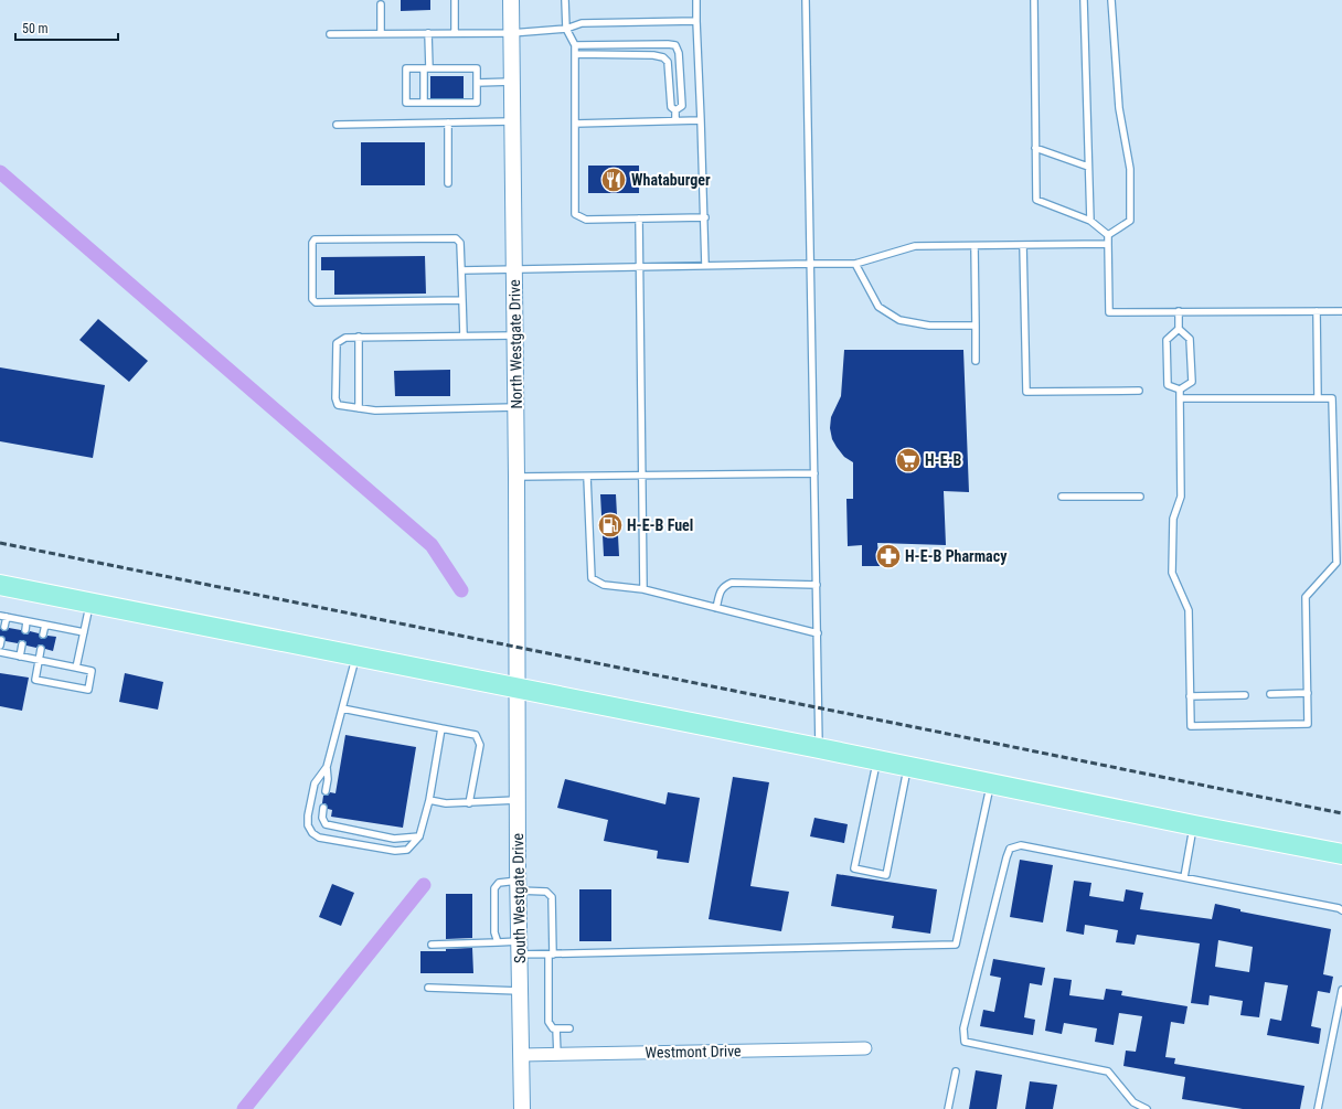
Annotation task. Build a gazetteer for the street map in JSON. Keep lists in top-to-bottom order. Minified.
{"streets":{"street":["North Westgate Drive","South Westgate Drive","Westmont Drive"]},"crossings":[["North Westgate Drive","South Westgate Drive"],["South Westgate Drive","Westmont Drive"]],"places":{"restaurant":["Whataburger"],"supermarket":["H-E-B"],"fuel station":["H-E-B Fuel"],"pharmacy":["H-E-B Pharmacy"]},"scale_bar":"50 m"}
